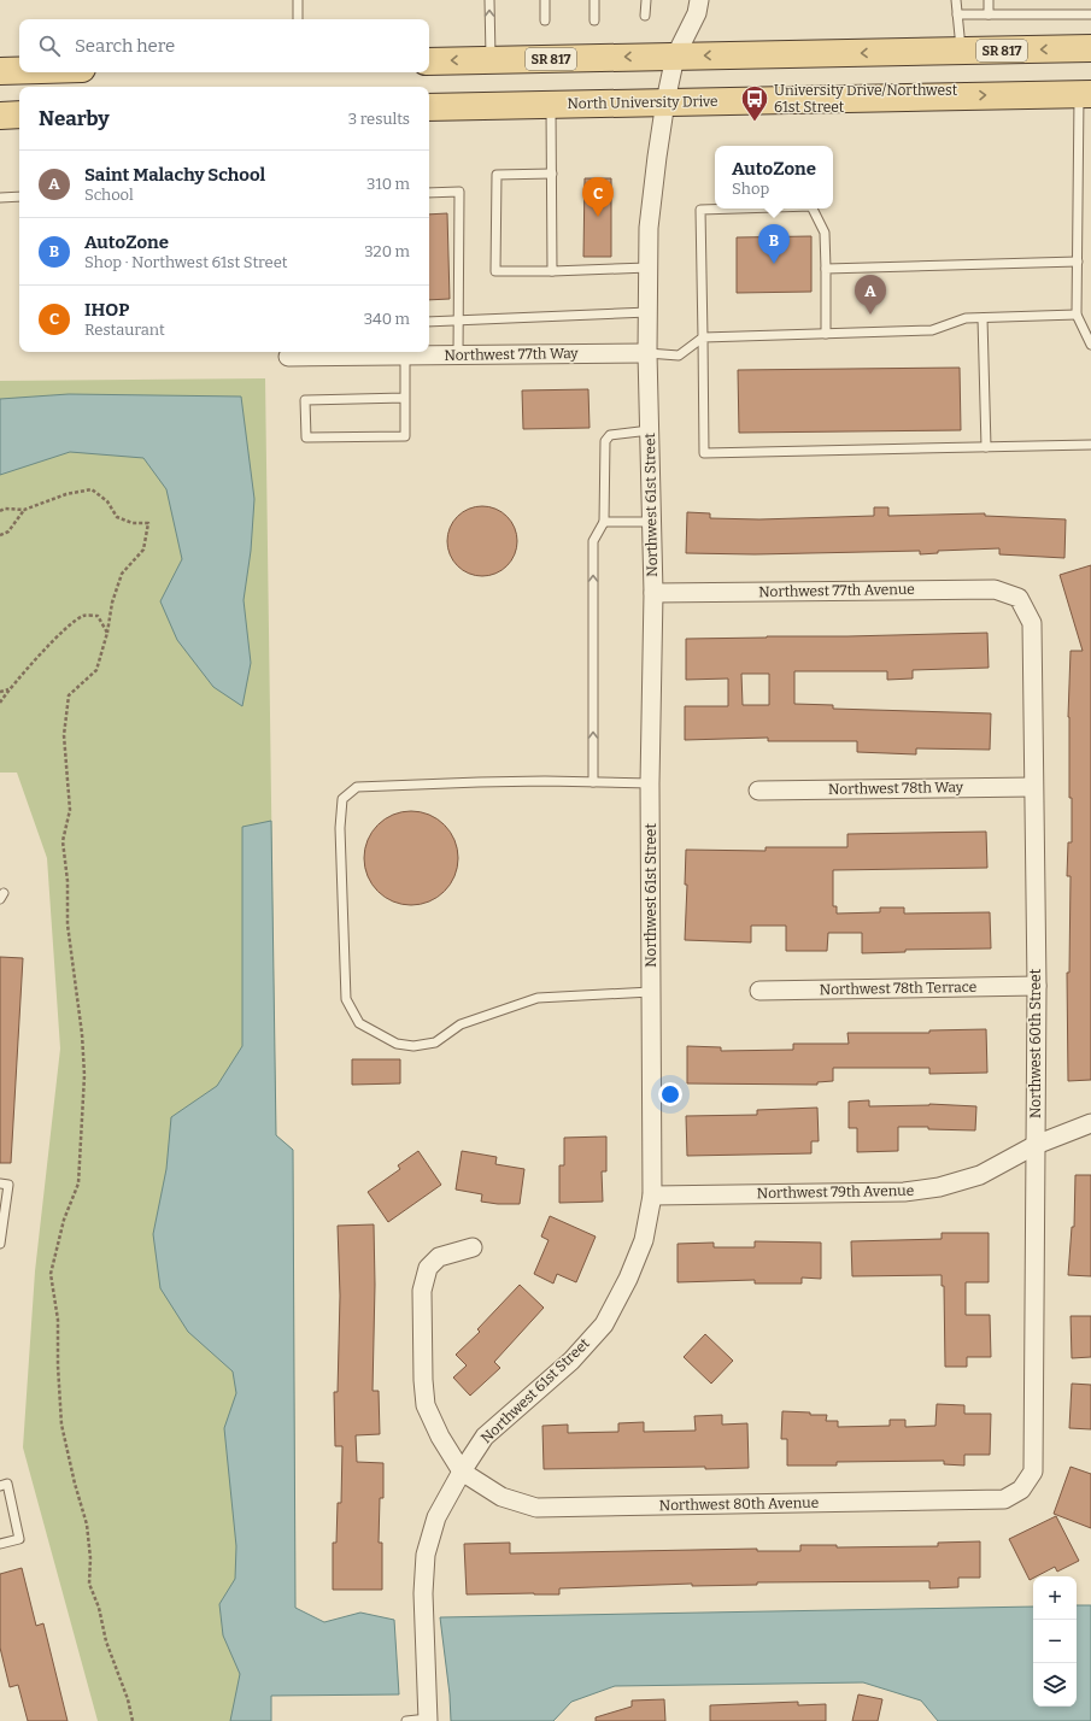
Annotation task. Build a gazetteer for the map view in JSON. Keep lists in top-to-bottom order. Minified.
{"streets":{"main road":["SR 817","North University Drive"],"street":["Northwest 77th Way","Northwest 61st Street","Northwest 77th Avenue","Northwest 78th Way","Northwest 78th Terrace","Northwest 60th Street","Northwest 79th Avenue","Northwest 80th Avenue"]},"crossings":[["SR 817","Northwest 61st Street"],["North University Drive","Northwest 61st Street"],["Northwest 77th Way","Northwest 61st Street"],["Northwest 61st Street","Northwest 77th Avenue"],["Northwest 61st Street","Northwest 79th Avenue"],["Northwest 61st Street","Northwest 80th Avenue"],["Northwest 77th Avenue","Northwest 60th Street"],["Northwest 78th Way","Northwest 60th Street"],["Northwest 78th Terrace","Northwest 60th Street"],["Northwest 60th Street","Northwest 79th Avenue"],["Northwest 60th Street","Northwest 80th Avenue"]],"places":{"bus stop":["University Drive/Northwest 61st Street"]},"page":{"search":"Search here","heading":["Nearby","3 results"],"popup":["AutoZone","Shop"],"list":[{"mark":"A","name":"Saint Malachy School","note":"School","value":"310 m"},{"mark":"B","name":"AutoZone","note":"Shop · Northwest 61st Street","value":"320 m"},{"mark":"C","name":"IHOP","note":"Restaurant","value":"340 m"}],"pins":["C","B","A"],"map_buttons":["+","−"]}}
